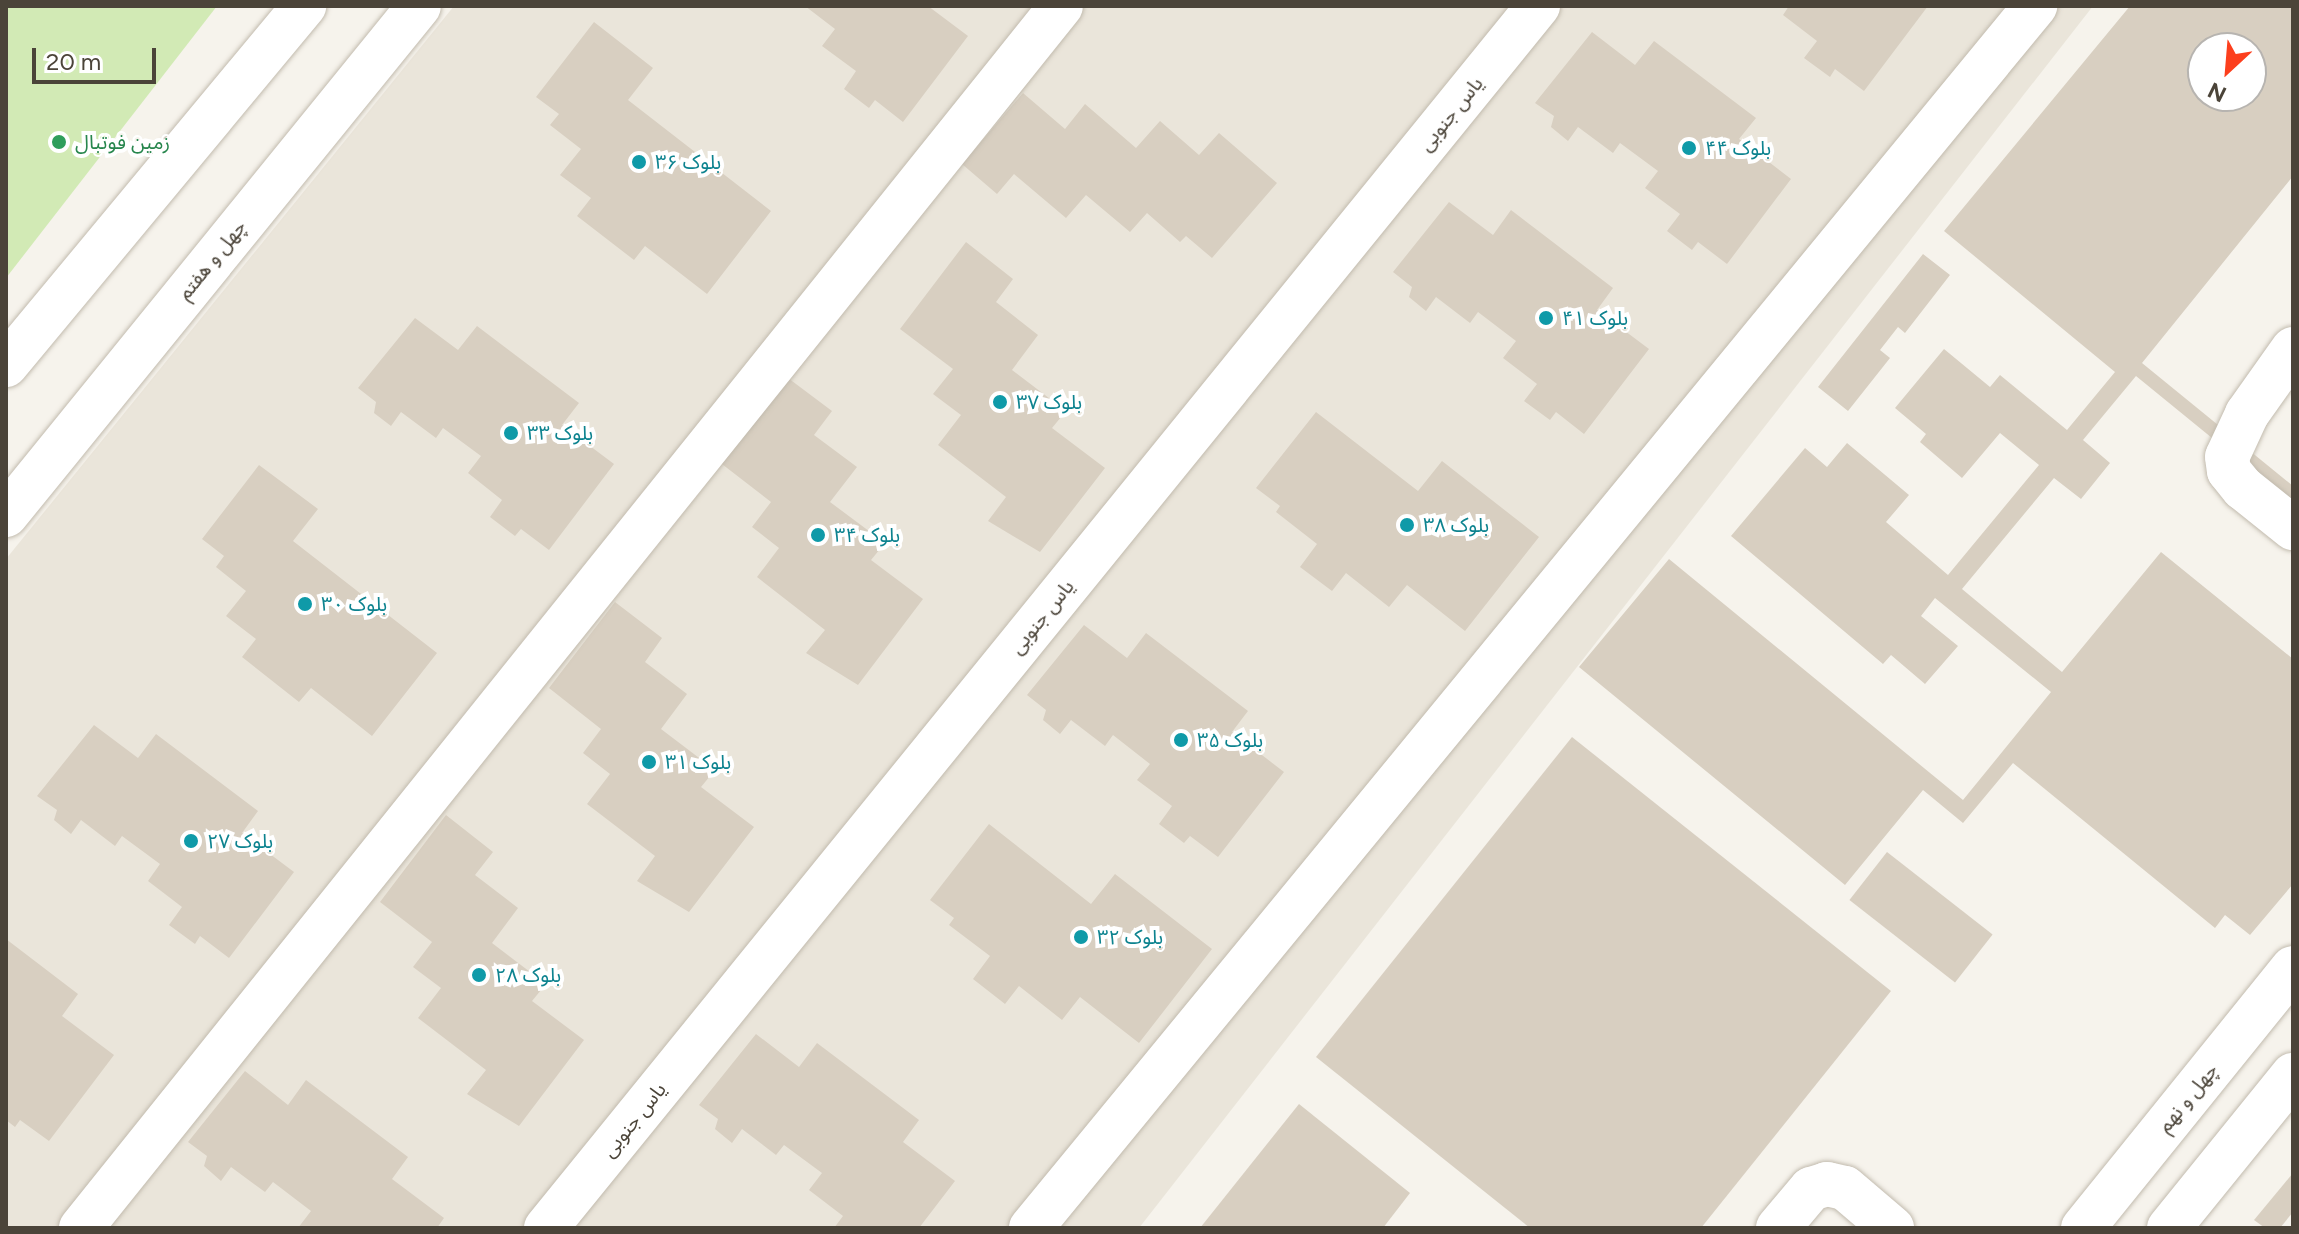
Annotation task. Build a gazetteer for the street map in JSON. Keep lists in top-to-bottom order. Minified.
{"streets":{"street":["یاس جنوبی","چهل و هفتم","چهل و نهم"]},"places":["زمین فوتبال","بلوک ۴۴","بلوک ۳۶","بلوک ۴۱","بلوک ۳۷","بلوک ۳۳","بلوک ۳۸","بلوک ۳۴","بلوک ۳۰","بلوک ۳۵","بلوک ۳۱","بلوک ۲۷","بلوک ۳۲","بلوک ۲۸"],"scale_bar":"20 m","north":"bottom left"}
